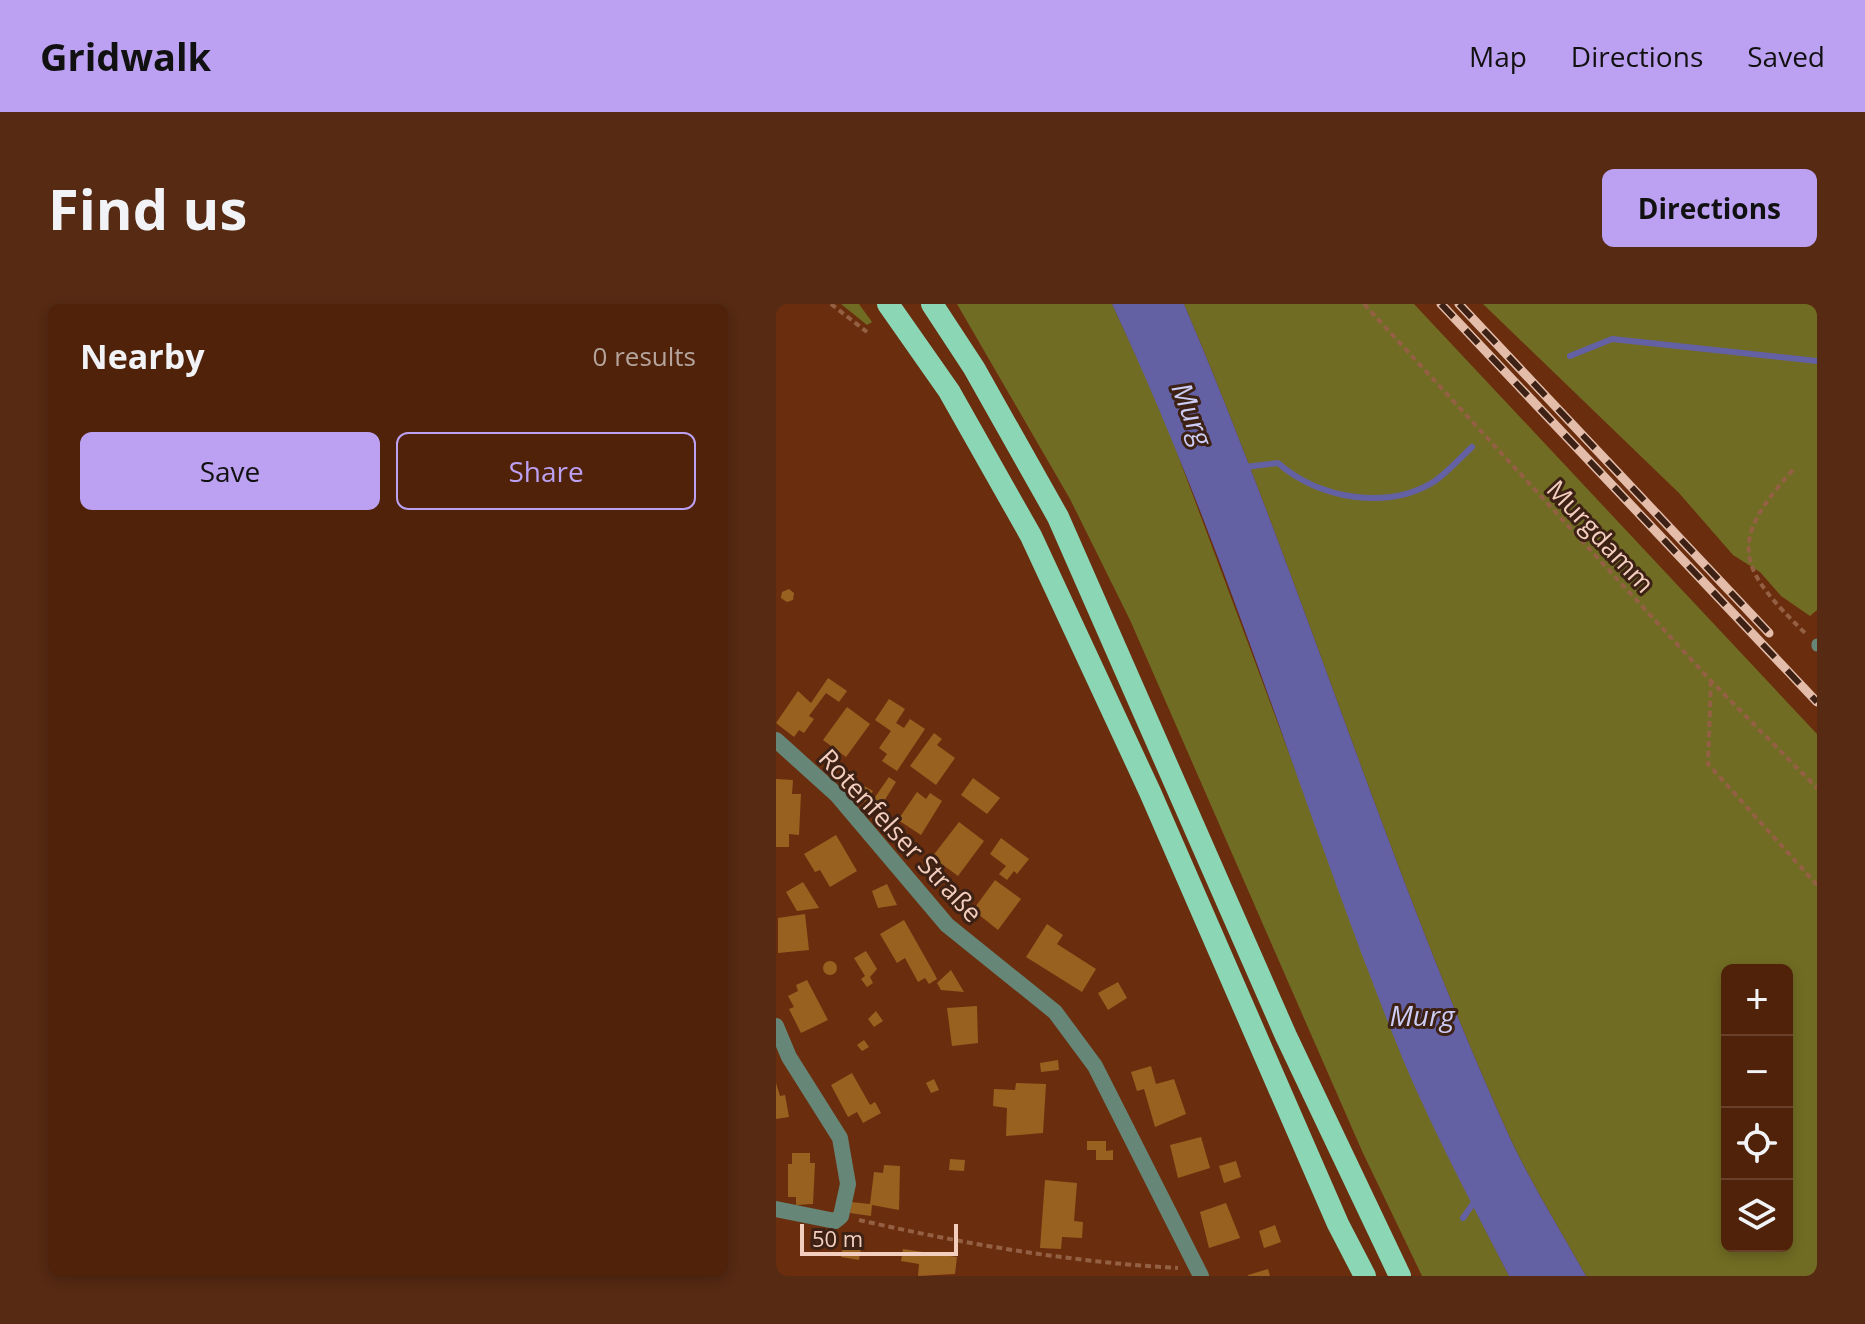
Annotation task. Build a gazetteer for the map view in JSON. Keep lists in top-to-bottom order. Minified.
{"streets":{"street":["Rotenfelser Straße"],"path":["Murgdamm"]},"water":["Murg"],"scale_bar":"50 m","page":{"header":"Gridwalk","nav":["Map","Directions","Saved"],"buttons":["Directions",["Save","Share"]],"title":"Find us","heading":["Nearby","0 results"],"map_buttons":["+","−"],"scale":"50 m"}}
